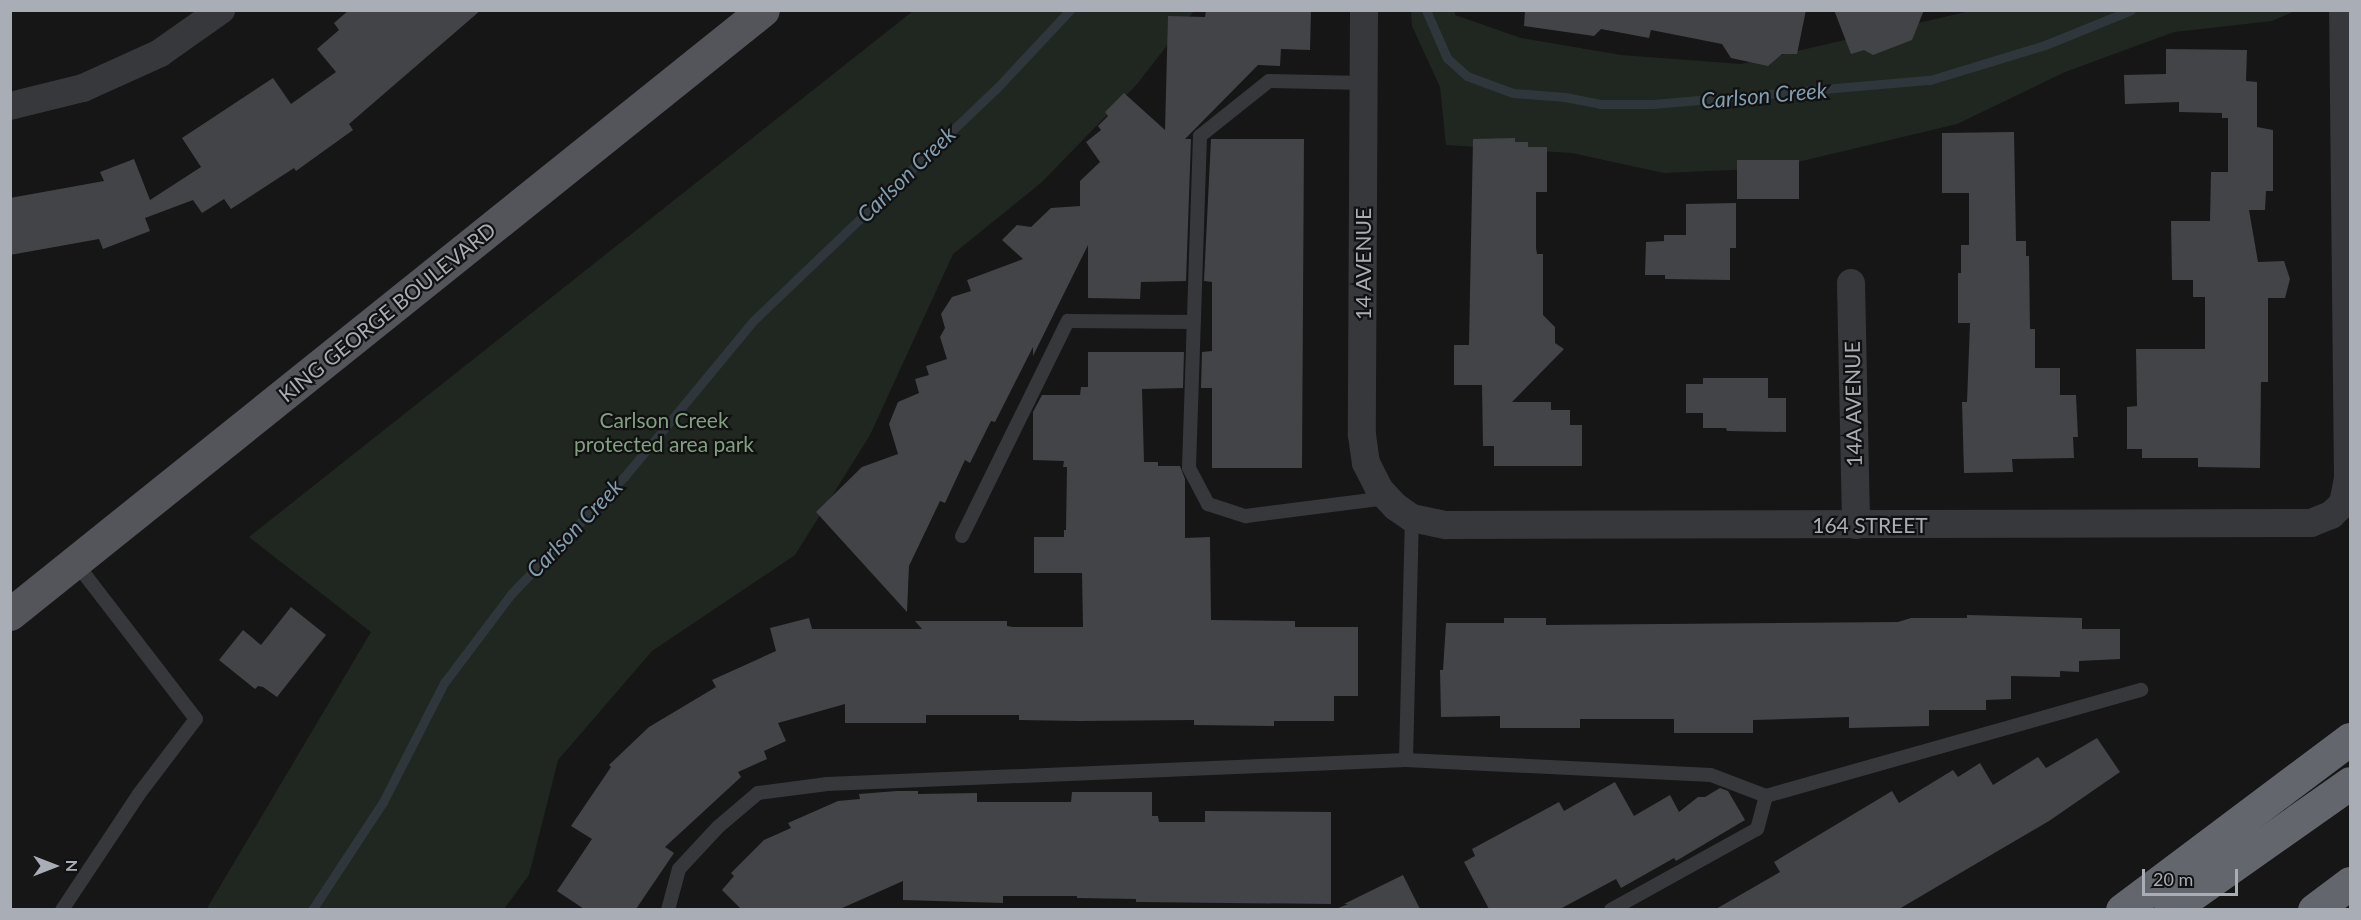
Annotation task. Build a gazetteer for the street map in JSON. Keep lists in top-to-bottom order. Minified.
{"streets":{"main road":["KING GEORGE BOULEVARD"],"street":["14 AVENUE","14A AVENUE","164 STREET"]},"crossings":[["14 AVENUE","164 STREET"],["14A AVENUE","164 STREET"]],"water":["Carlson Creek"],"parks":["Carlson Creek protected area park"],"scale_bar":"20 m","north":"right"}
